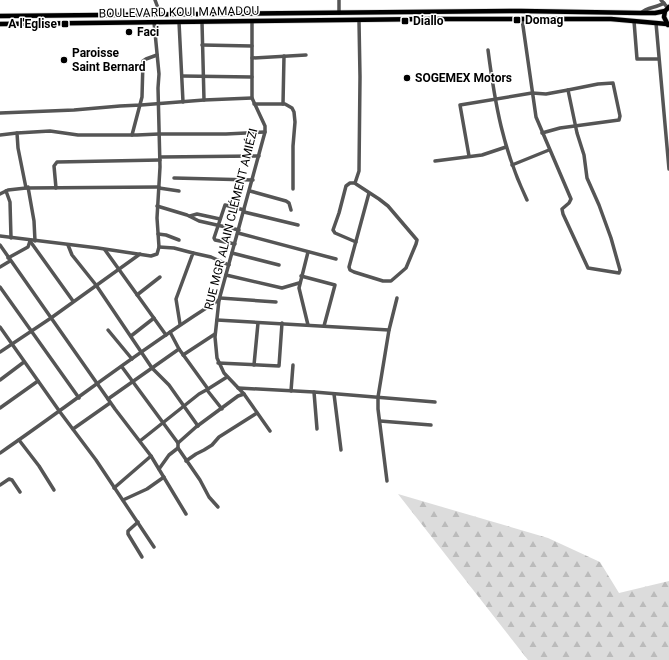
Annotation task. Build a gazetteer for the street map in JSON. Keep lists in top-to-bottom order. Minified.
{"streets":{"main road":["BOULEVARD KOUI MAMADOU"],"street":["RUE MGR ALAIN CLÉMENT AMIÉZI"]},"crossings":[["BOULEVARD KOUI MAMADOU","RUE MGR ALAIN CLÉMENT AMIÉZI"]],"places":{"transit":["Domag","Diallo","A l'Eglise"],"other":["Faci","Paroisse Saint Bernard","SOGEMEX Motors"]}}
